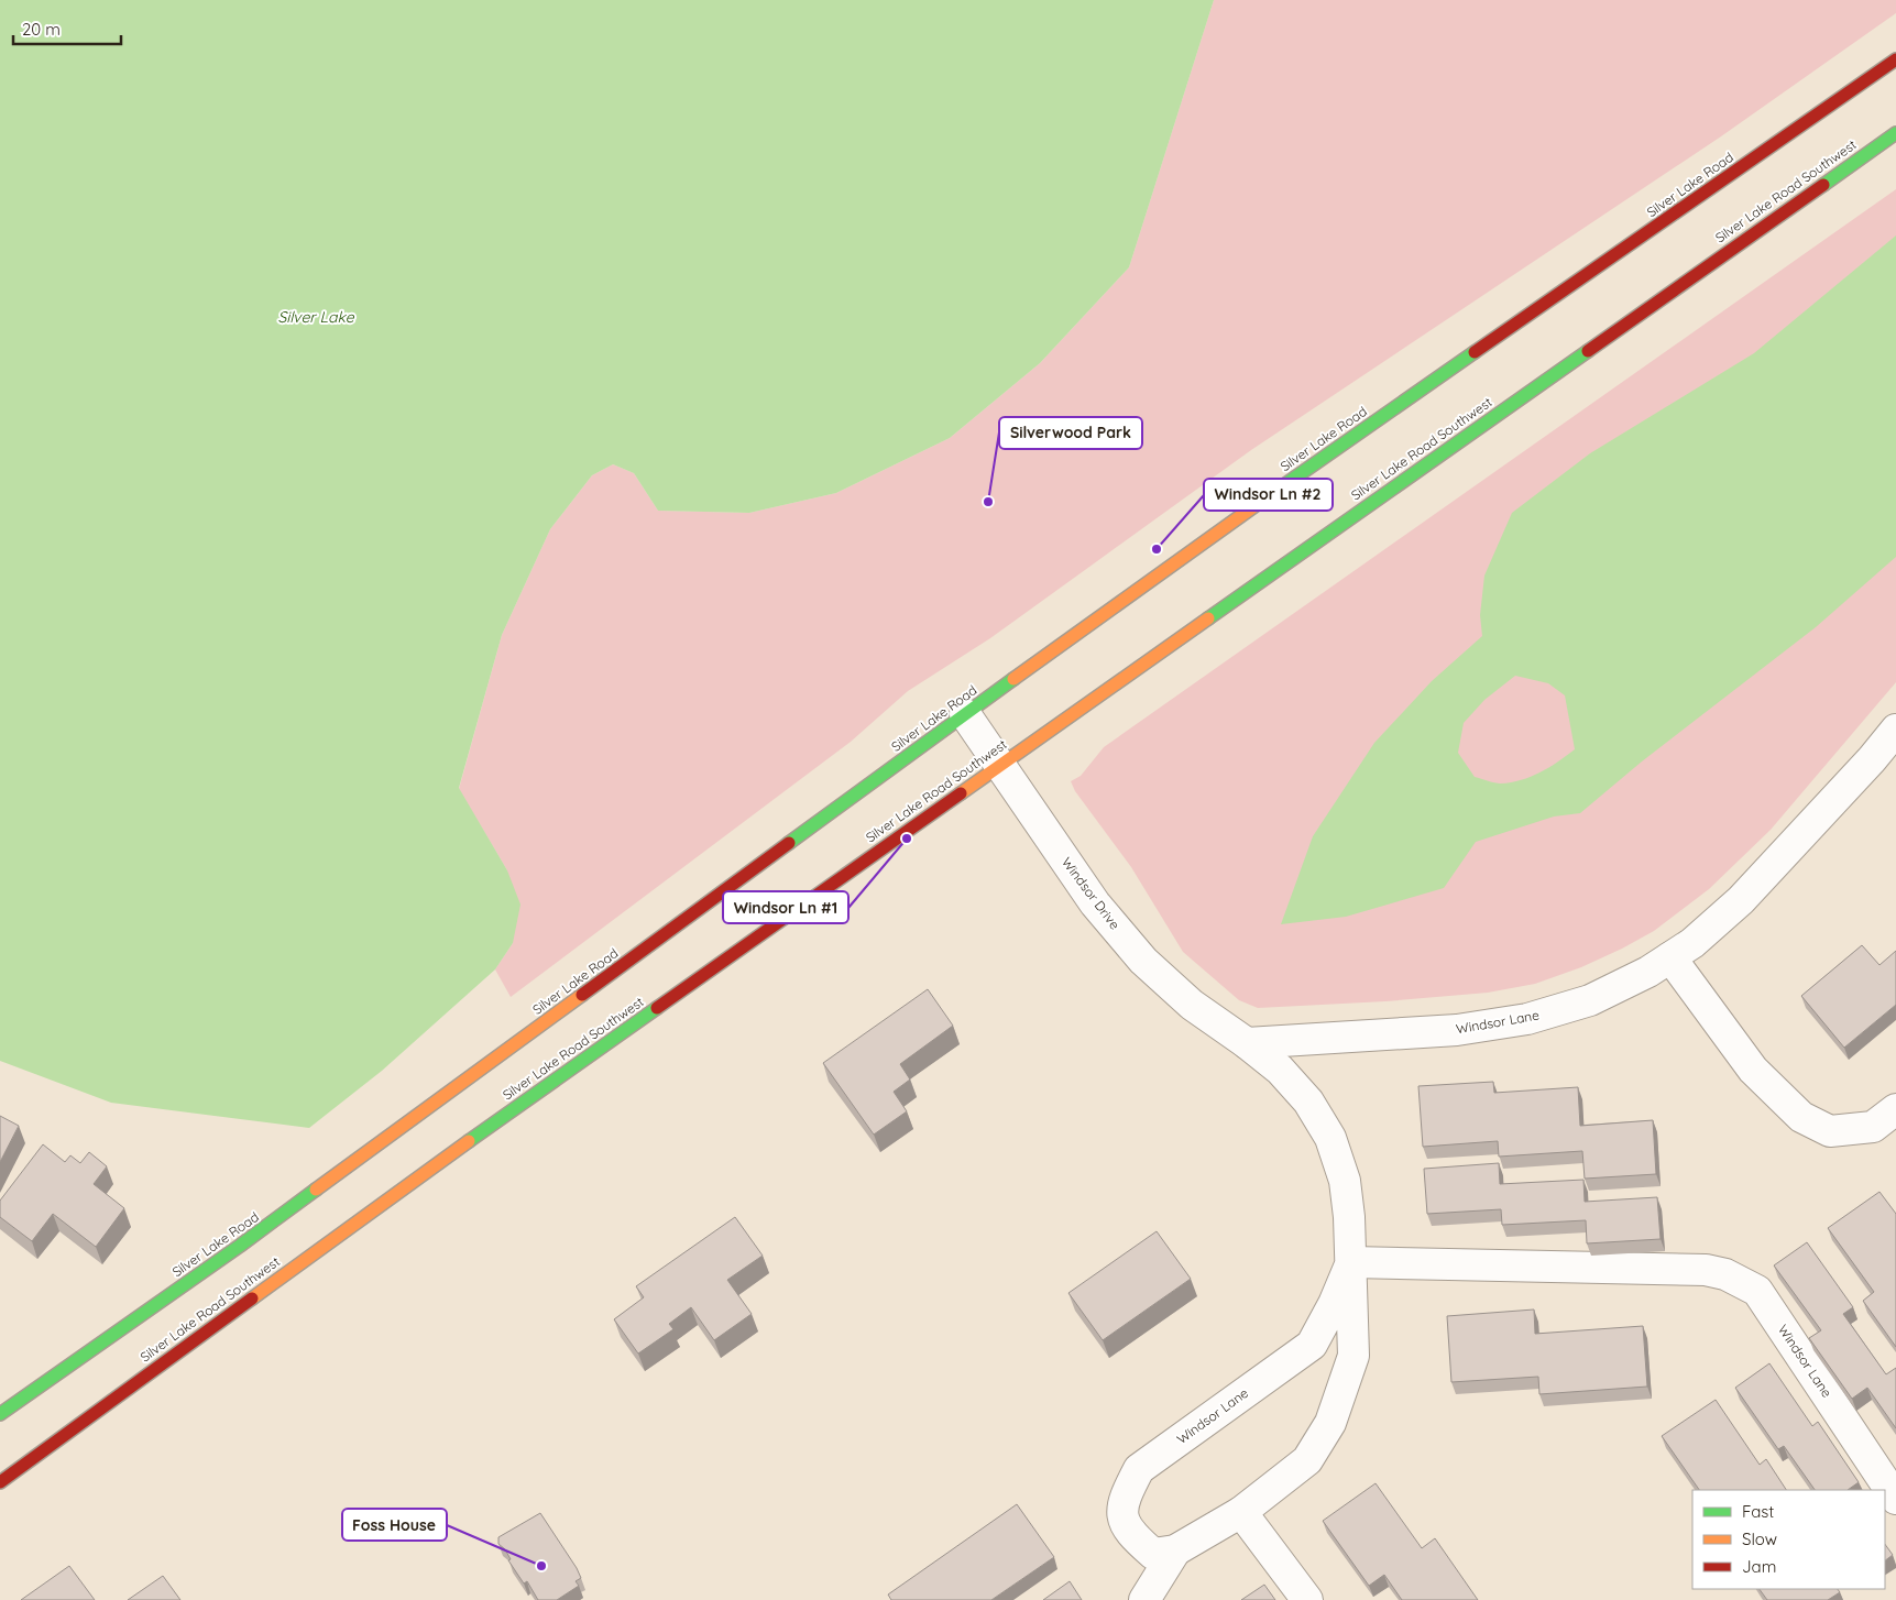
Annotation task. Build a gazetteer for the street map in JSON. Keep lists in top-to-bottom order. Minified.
{"streets":{"main road":["Silver Lake Road","Silver Lake Road Southwest"],"street":["Windsor Drive","Windsor Lane"]},"crossings":[["Silver Lake Road","Windsor Drive"],["Silver Lake Road Southwest","Windsor Drive"],["Windsor Drive","Windsor Lane"]],"water":["Silver Lake"],"places":["Silverwood Park","Windsor Ln #2","Windsor Ln #1","Foss House"],"legend":["Fast","Slow","Jam"],"scale_bar":"20 m"}
